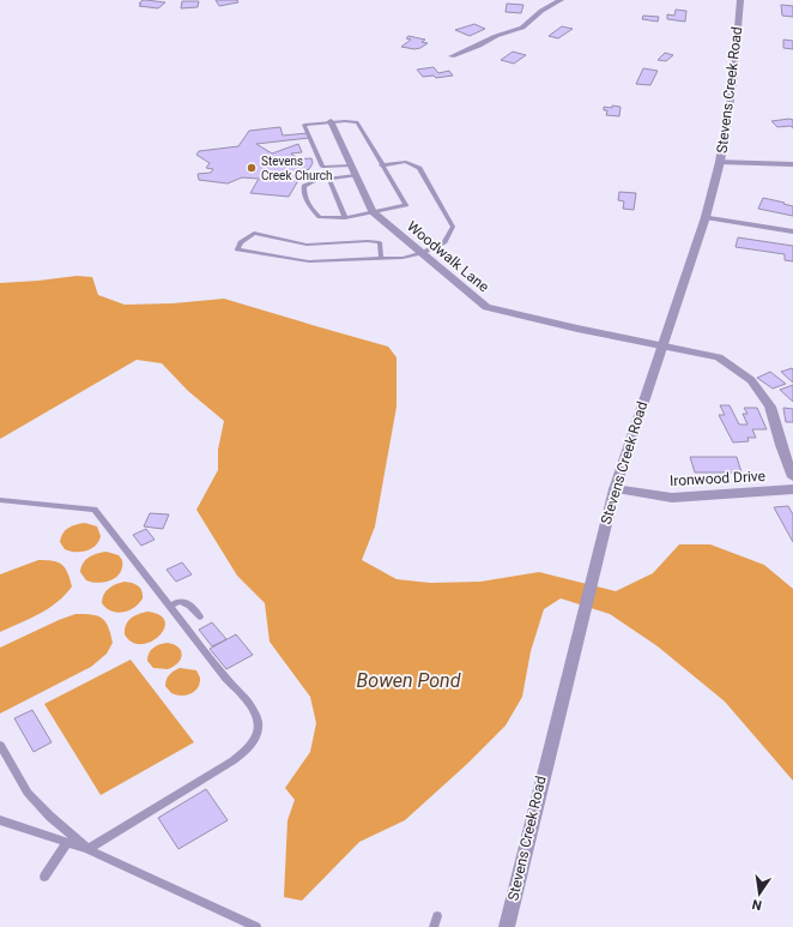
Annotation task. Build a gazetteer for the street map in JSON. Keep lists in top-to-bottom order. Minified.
{"streets":{"street":["Stevens Creek Road","Woodwalk Lane","Ironwood Drive"]},"crossings":[["Stevens Creek Road","Woodwalk Lane"],["Stevens Creek Road","Ironwood Drive"]],"water":["Bowen Pond"],"places":["Stevens Creek Church"],"north":"bottom"}
